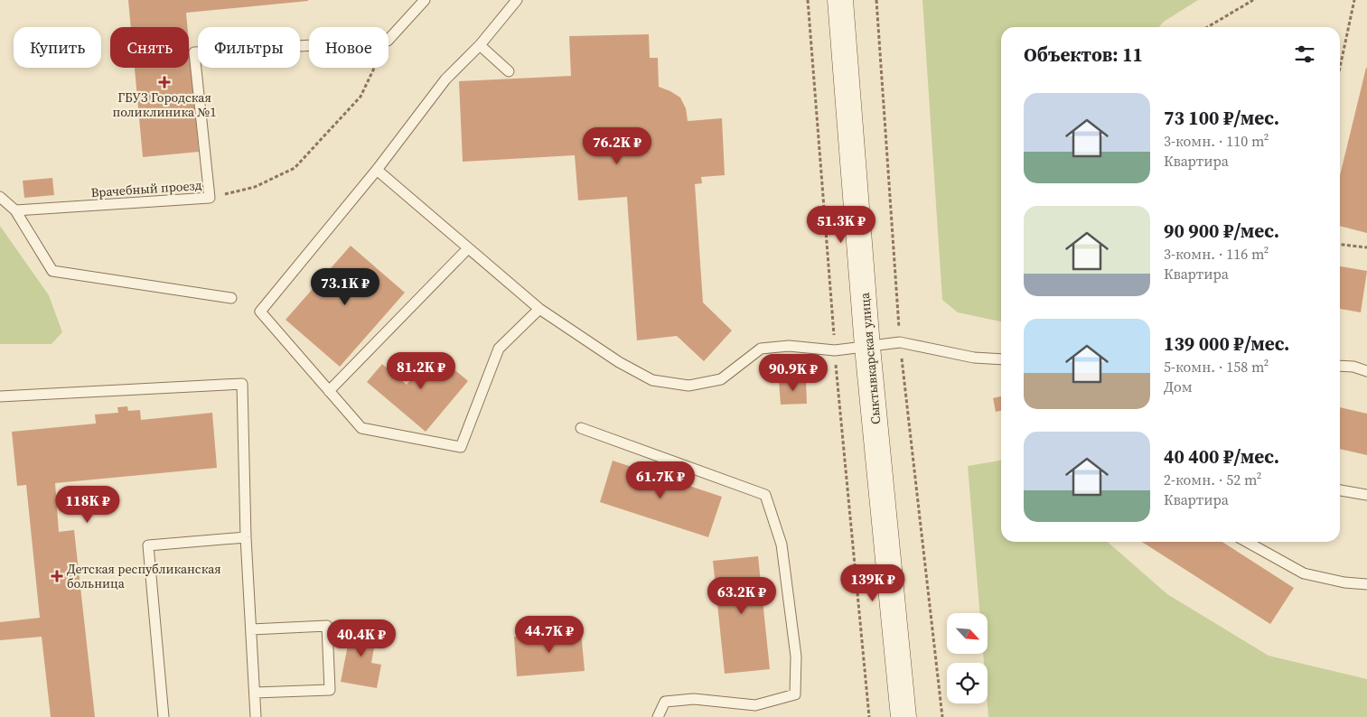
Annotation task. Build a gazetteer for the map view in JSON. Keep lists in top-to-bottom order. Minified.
{"streets":{"main road":["Сыктывкарская улица"],"lane":["Врачебный проезд"]},"places":{"health":["ГБУЗ Городская поликлиника №1","Детская республиканская больница"]},"north":"bottom right","page":{"chip":["Купить","Снять","Фильтры","Новое"],"heading":"Объектов: 11","list":[{"name":"73 100 ₽/мес.","note":"3-комн. · 110 m² · Квартира"},{"name":"90 900 ₽/мес.","note":"3-комн. · 116 m² · Квартира"},{"name":"139 000 ₽/мес.","note":"5-комн. · 158 m² · Дом"},{"name":"40 400 ₽/мес.","note":"2-комн. · 52 m² · Квартира"}],"price":["76.2K ₽","51.3K ₽","73.1K ₽","81.2K ₽","90.9K ₽","61.7K ₽","118K ₽","139K ₽","63.2K ₽","44.7K ₽","40.4K ₽"]}}
